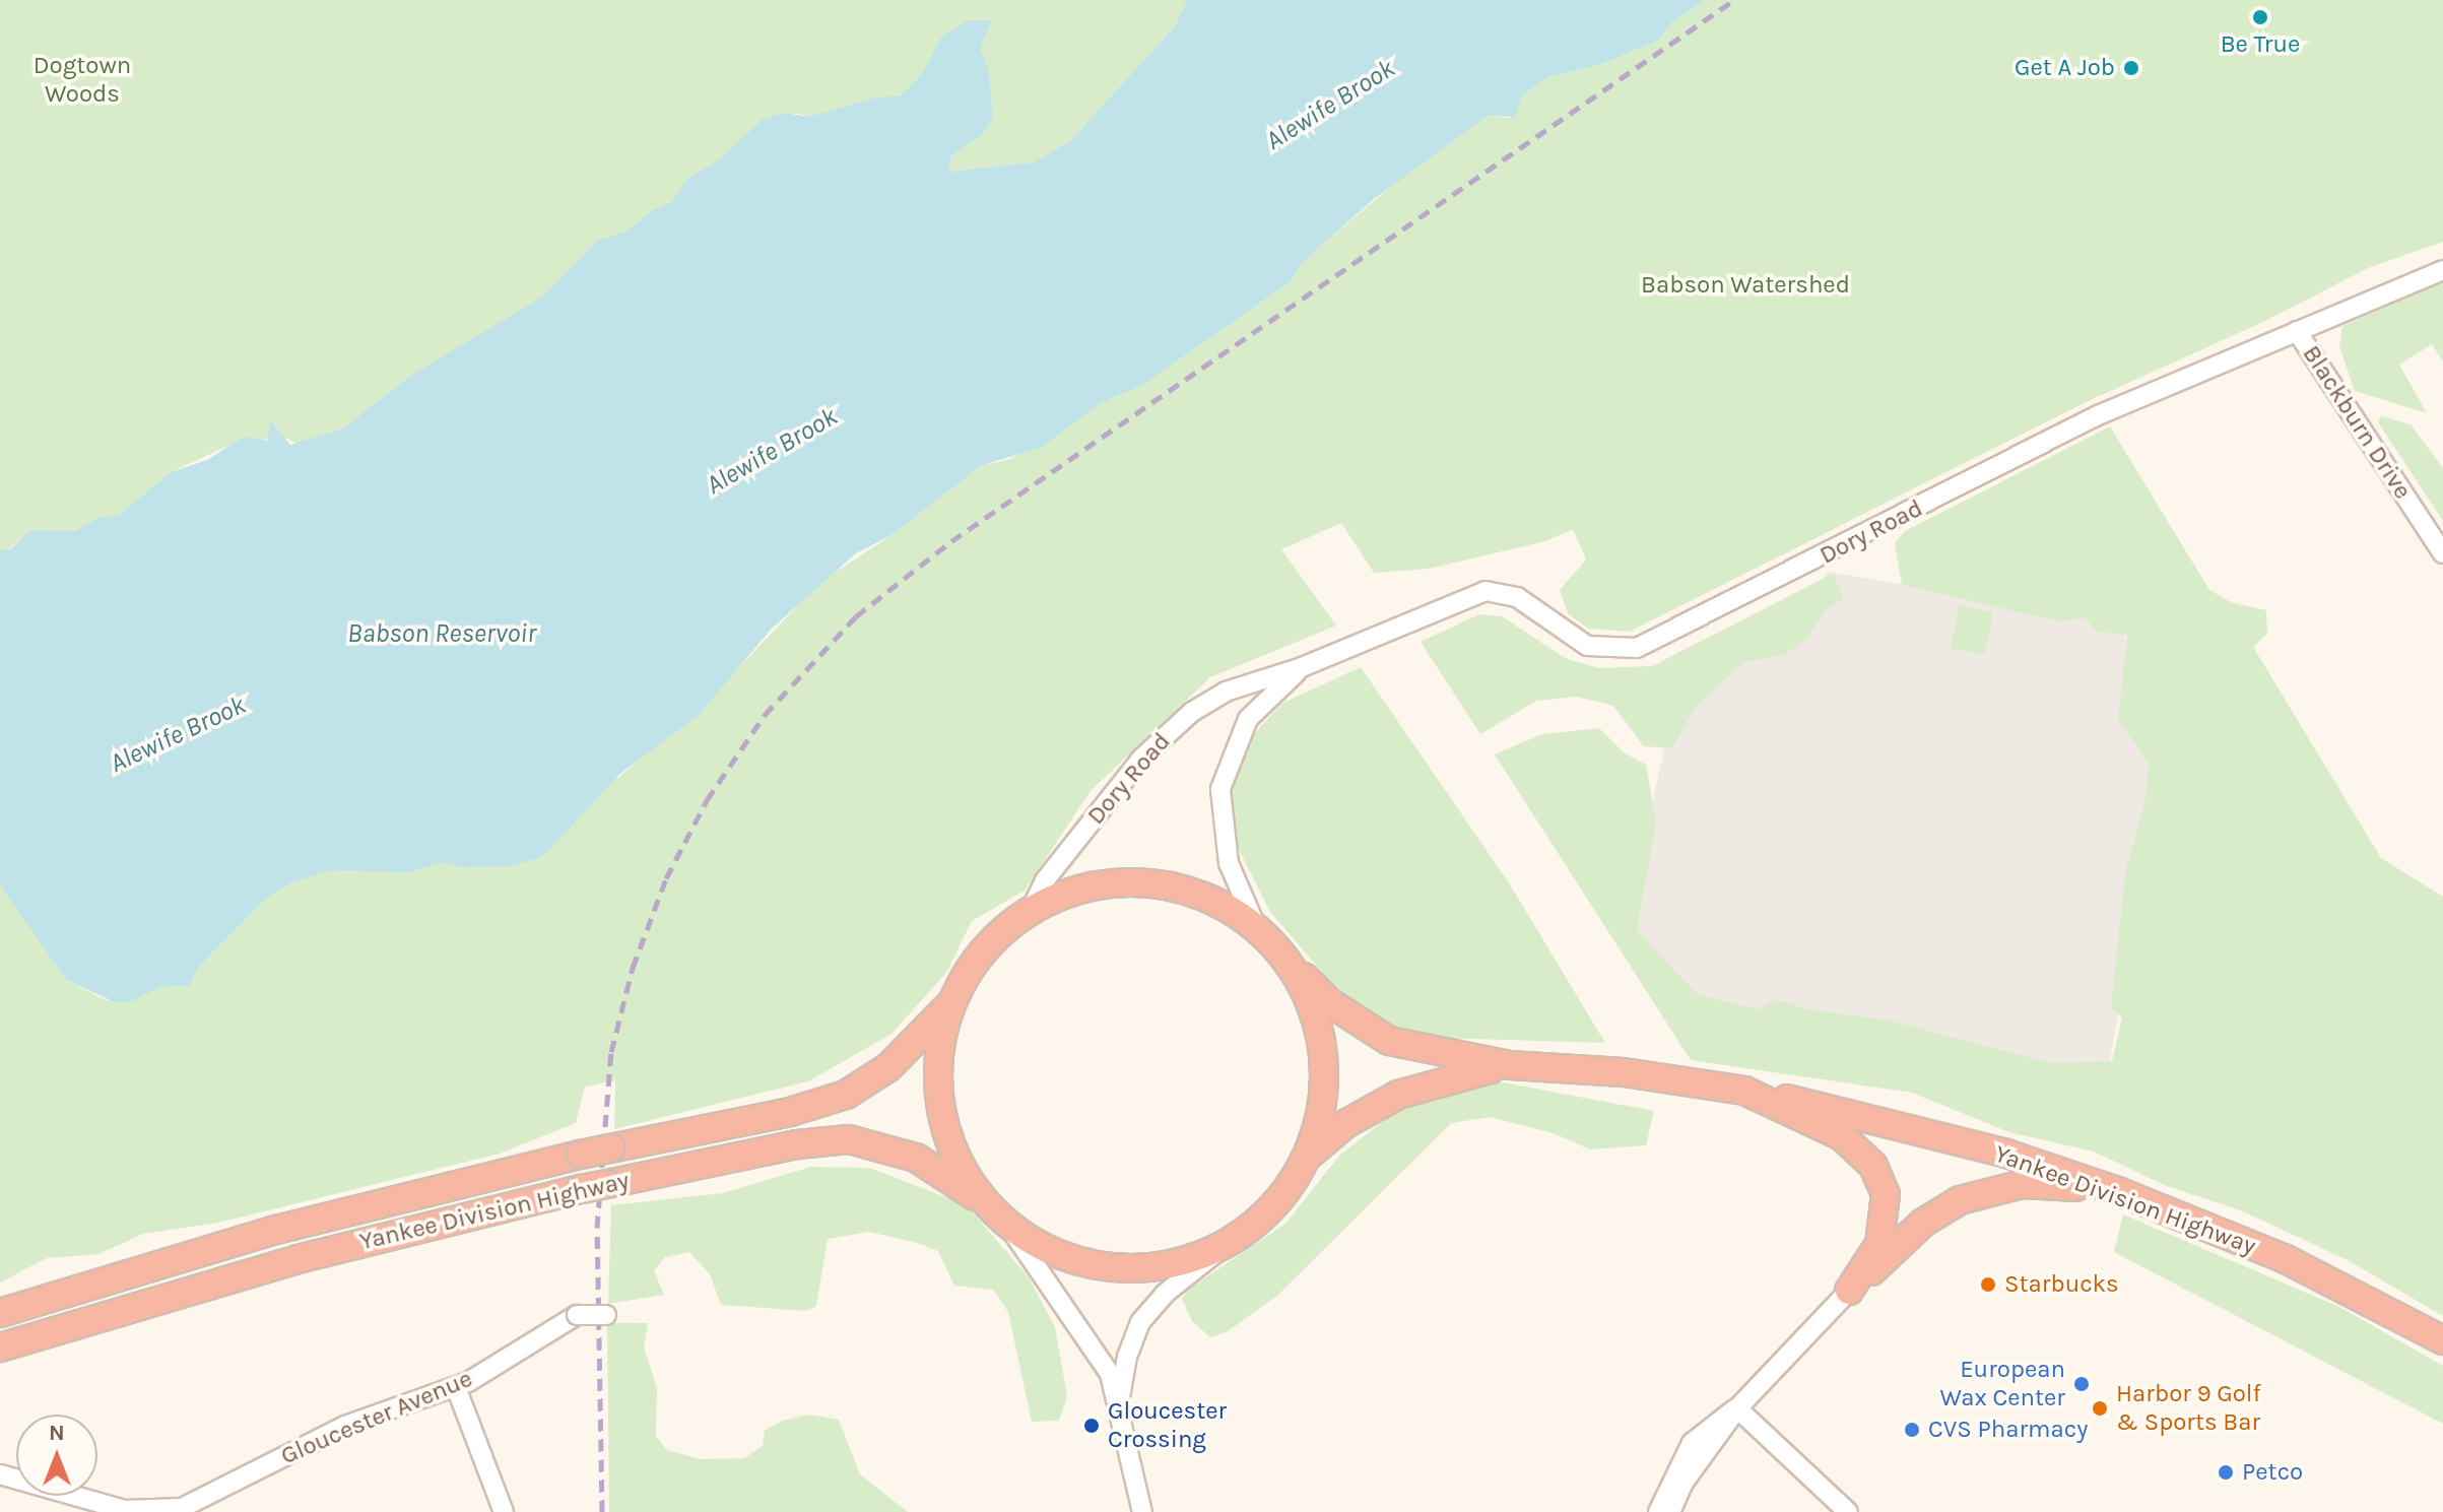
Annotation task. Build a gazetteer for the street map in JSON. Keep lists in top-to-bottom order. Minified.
{"streets":{"highway":["Yankee Division Highway"],"street":["Blackburn Drive","Dory Road","Gloucester Avenue"]},"crossings":[["Blackburn Drive","Dory Road"]],"water":["Alewife Brook","Babson Reservoir"],"parks":["Dogtown Woods","Babson Watershed"],"places":["Be True","Get A Job","Starbucks","European Wax Center","Harbor 9 Golf & Sports Bar","Gloucester Crossing","CVS Pharmacy","Petco"],"north":"top"}
